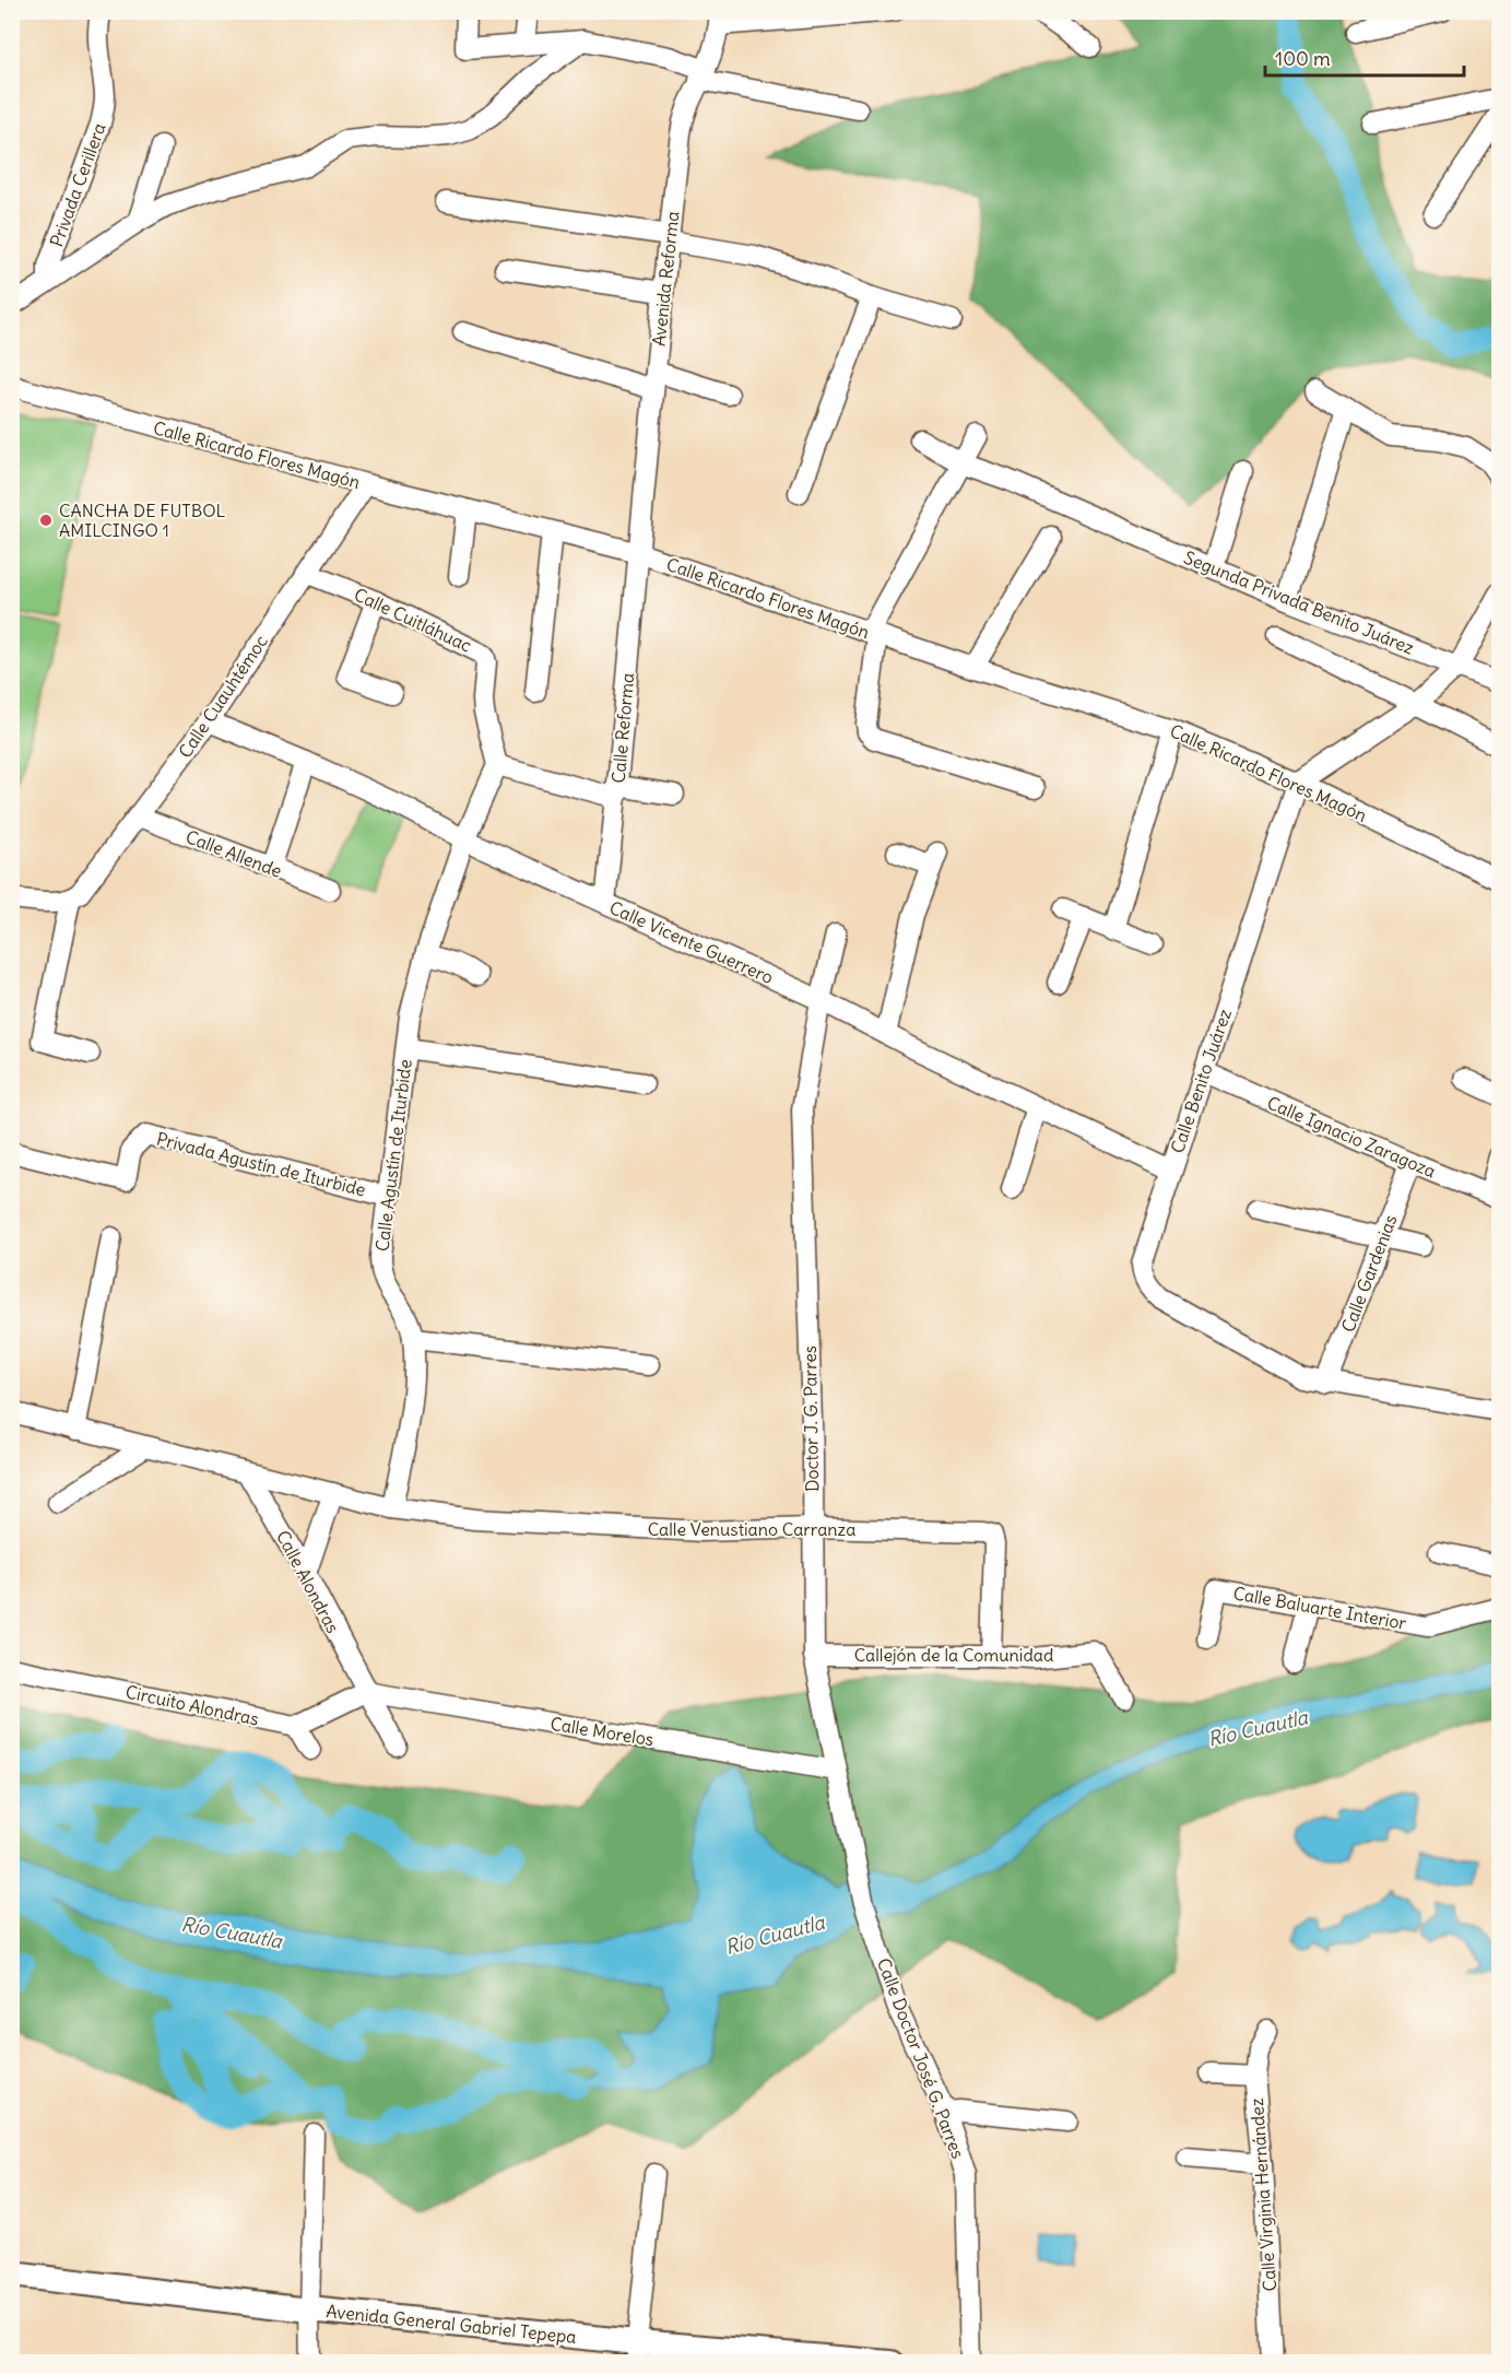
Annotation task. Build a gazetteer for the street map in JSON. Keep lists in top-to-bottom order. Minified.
{"streets":{"main road":["Avenida General Gabriel Tepepa"],"street":["Privada Cerillera","Avenida Reforma","Calle Ricardo Flores Magón","Segunda Privada Benito Juárez","Calle Cuitláhuac","Calle Cuauhtémoc","Calle Reforma","Calle Allende","Calle Vicente Guerrero","Calle Benito Juárez","Calle Ignacio Zaragoza","Calle Agustín de Iturbide","Privada Agustín de Iturbide","Calle Gardenias","Doctor J. G. Parres","Calle Venustiano Carranza","Calle Alondras","Calle Baluarte Interior","Callejón de la Comunidad","Circuito Alondras","Calle Morelos","Calle Doctor José G. Parres","Calle Virginia Hernández"]},"crossings":[["Avenida Reforma","Calle Ricardo Flores Magón"],["Avenida Reforma","Calle Reforma"],["Calle Ricardo Flores Magón","Calle Cuauhtémoc"],["Calle Ricardo Flores Magón","Calle Reforma"],["Calle Ricardo Flores Magón","Calle Benito Juárez"],["Calle Cuitláhuac","Calle Cuauhtémoc"],["Calle Cuauhtémoc","Calle Allende"],["Calle Cuauhtémoc","Calle Vicente Guerrero"],["Calle Reforma","Calle Vicente Guerrero"],["Calle Vicente Guerrero","Calle Benito Juárez"],["Calle Vicente Guerrero","Calle Agustín de Iturbide"],["Calle Vicente Guerrero","Doctor J. G. Parres"],["Calle Benito Juárez","Calle Ignacio Zaragoza"],["Calle Benito Juárez","Calle Gardenias"],["Calle Ignacio Zaragoza","Calle Gardenias"],["Calle Agustín de Iturbide","Privada Agustín de Iturbide"],["Calle Agustín de Iturbide","Calle Venustiano Carranza"],["Doctor J. G. Parres","Calle Venustiano Carranza"],["Doctor J. G. Parres","Callejón de la Comunidad"],["Doctor J. G. Parres","Calle Morelos"],["Doctor J. G. Parres","Calle Doctor José G. Parres"],["Calle Venustiano Carranza","Callejón de la Comunidad"],["Calle Alondras","Calle Morelos"]],"water":["Río Cuautla"],"places":["CANCHA DE FUTBOL AMILCINGO 1"],"scale_bar":"100 m"}
